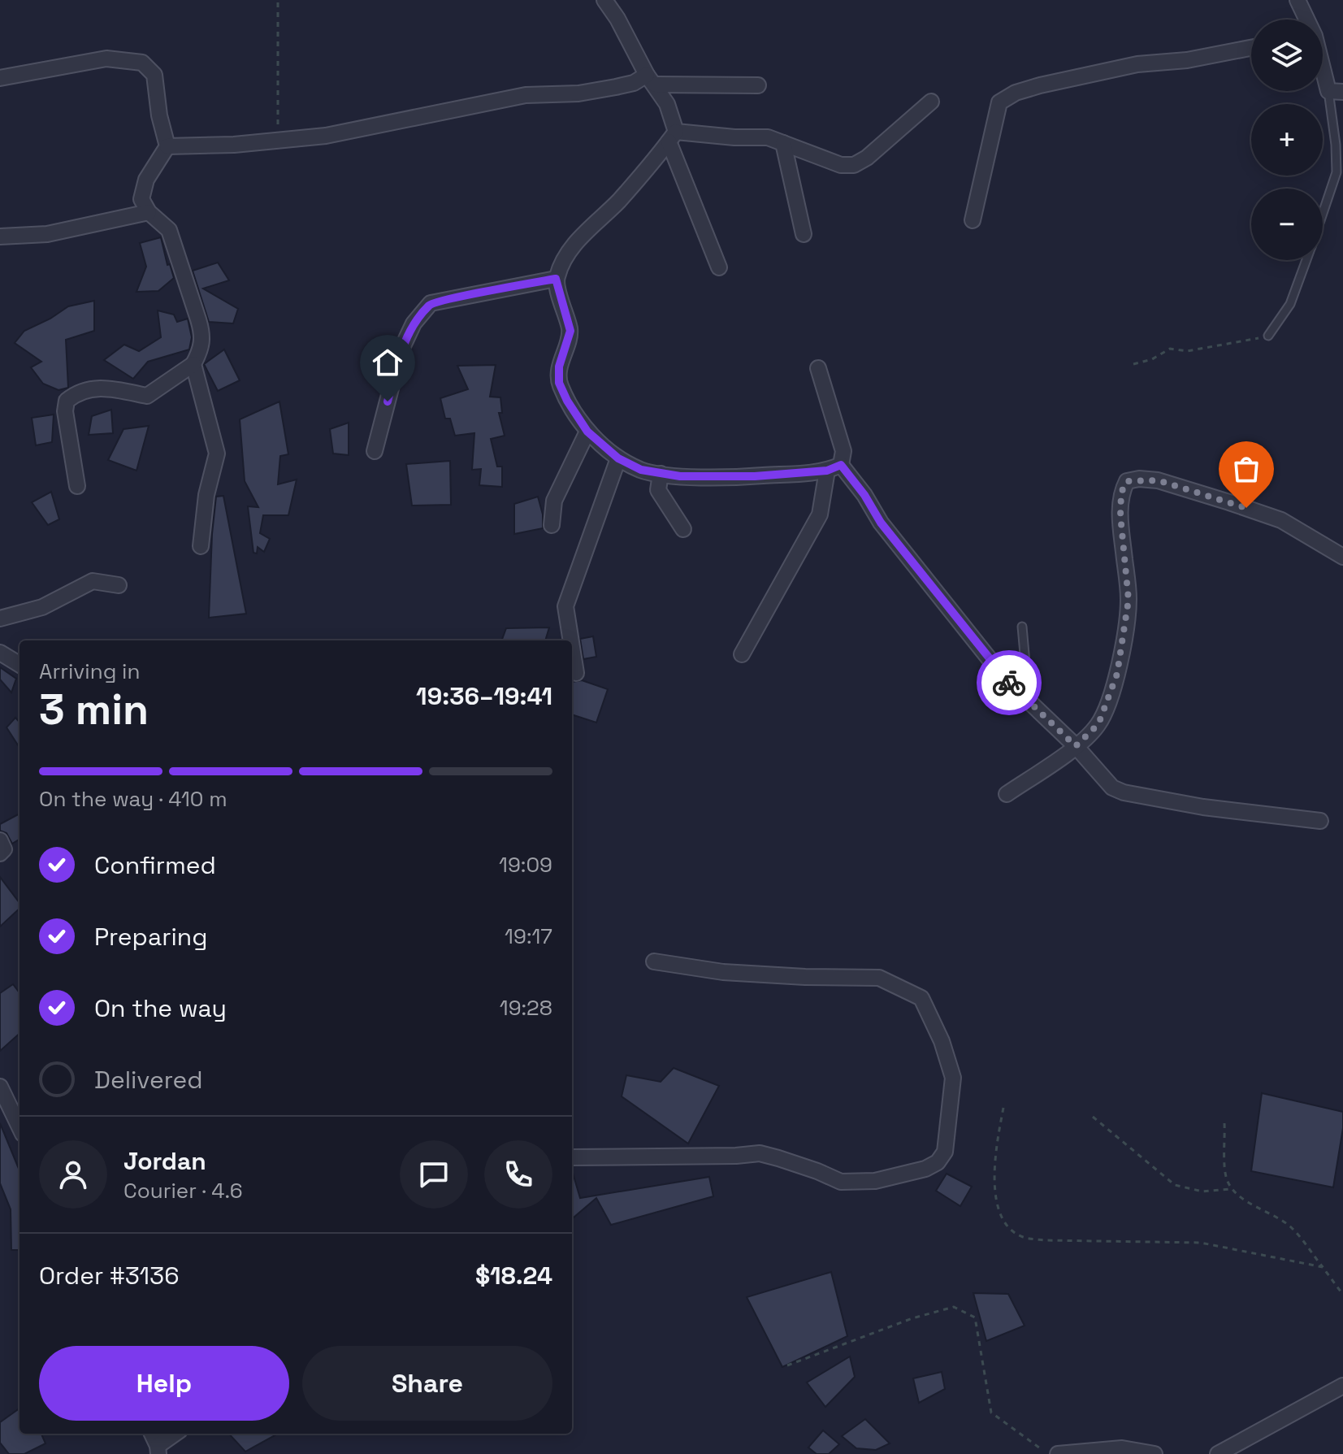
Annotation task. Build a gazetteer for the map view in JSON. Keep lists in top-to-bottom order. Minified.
{"page":{"map_buttons":["+","−"],"heading":["3 min","Arriving in","19:36–19:41"],"panel":["Jordan","Courier · 4.6","Order #3136","$18.24"],"bar":"On the way · 410 m","list":[["Confirmed","19:09"],["Preparing","19:17"],["On the way","19:28"],"Delivered"],"buttons":["Help","Share"]}}
